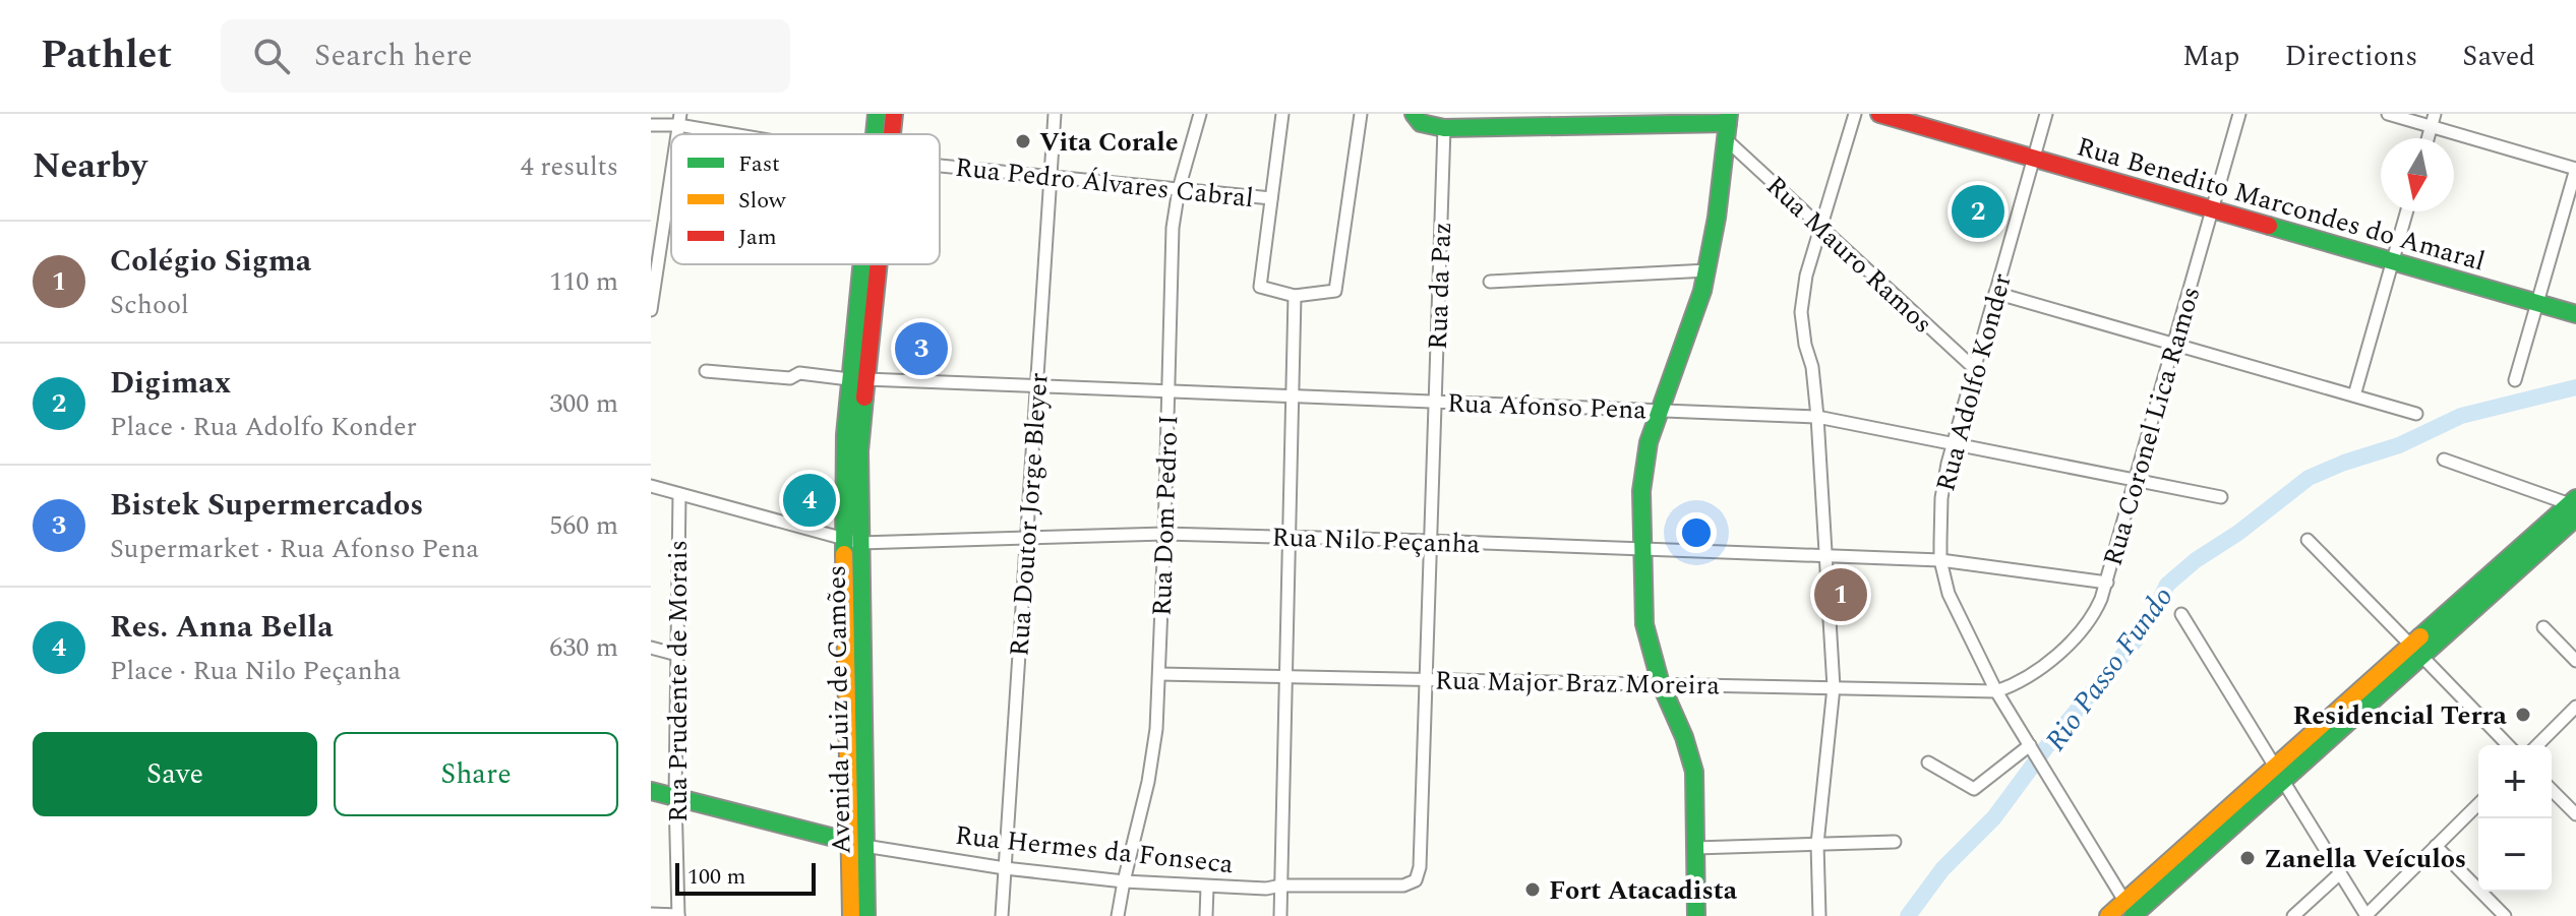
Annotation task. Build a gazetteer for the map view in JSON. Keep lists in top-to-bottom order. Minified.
{"streets":{"main road":["Rua Benedito Marcondes do Amaral","Avenida Luiz de Camões","Rua Hermes da Fonseca"],"street":["Rua Pedro Álvares Cabral","Rua Mauro Ramos","Rua da Paz","Rua Adolfo Konder","Rua Afonso Pena","Rua Coronel Lica Ramos","Rua Doutor Jorge Bleyer","Rua Dom Pedro I","Rua Nilo Peçanha","Rua Prudente de Morais","Rua Major Braz Moreira"]},"crossings":[["Rua Pedro Álvares Cabral","Rua Doutor Jorge Bleyer"],["Rua Pedro Álvares Cabral","Rua Dom Pedro I"],["Rua Benedito Marcondes do Amaral","Rua Adolfo Konder"],["Rua Benedito Marcondes do Amaral","Rua Coronel Lica Ramos"],["Rua Mauro Ramos","Rua Adolfo Konder"],["Rua da Paz","Rua Afonso Pena"],["Rua da Paz","Rua Nilo Peçanha"],["Rua da Paz","Rua Major Braz Moreira"],["Rua da Paz","Rua Hermes da Fonseca"],["Rua Adolfo Konder","Rua Afonso Pena"],["Rua Adolfo Konder","Rua Coronel Lica Ramos"],["Rua Adolfo Konder","Rua Nilo Peçanha"],["Rua Adolfo Konder","Rua Major Braz Moreira"],["Rua Afonso Pena","Rua Coronel Lica Ramos"],["Rua Afonso Pena","Rua Doutor Jorge Bleyer"],["Rua Afonso Pena","Rua Dom Pedro I"],["Rua Afonso Pena","Avenida Luiz de Camões"],["Rua Coronel Lica Ramos","Rua Nilo Peçanha"],["Rua Coronel Lica Ramos","Rua Major Braz Moreira"],["Rua Doutor Jorge Bleyer","Rua Nilo Peçanha"],["Rua Doutor Jorge Bleyer","Rua Hermes da Fonseca"],["Rua Dom Pedro I","Rua Nilo Peçanha"],["Rua Dom Pedro I","Rua Major Braz Moreira"],["Rua Dom Pedro I","Rua Hermes da Fonseca"],["Rua Nilo Peçanha","Rua Prudente de Morais"],["Rua Nilo Peçanha","Avenida Luiz de Camões"],["Rua Prudente de Morais","Rua Hermes da Fonseca"],["Avenida Luiz de Camões","Rua Hermes da Fonseca"]],"water":["Rio Passo Fundo"],"places":["Vita Corale","Residencial Terra","Zanella Veículos","Fort Atacadista"],"legend":["Fast","Slow","Jam"],"scale_bar":"100 m","north":"bottom","page":{"header":"Pathlet","search":"Search here","nav":["Map","Directions","Saved"],"heading":["Nearby","4 results"],"pins":["2","3","4","1"],"list":[{"mark":"1","name":"Colégio Sigma","note":"School","value":"110 m"},{"mark":"2","name":"Digimax","note":"Place · Rua Adolfo Konder","value":"300 m"},{"mark":"3","name":"Bistek Supermercados","note":"Supermarket · Rua Afonso Pena","value":"560 m"},{"mark":"4","name":"Res. Anna Bella","note":"Place · Rua Nilo Peçanha","value":"630 m"}],"buttons":["Save","Share"],"map_buttons":["+","−"],"scale":"100 m"}}
